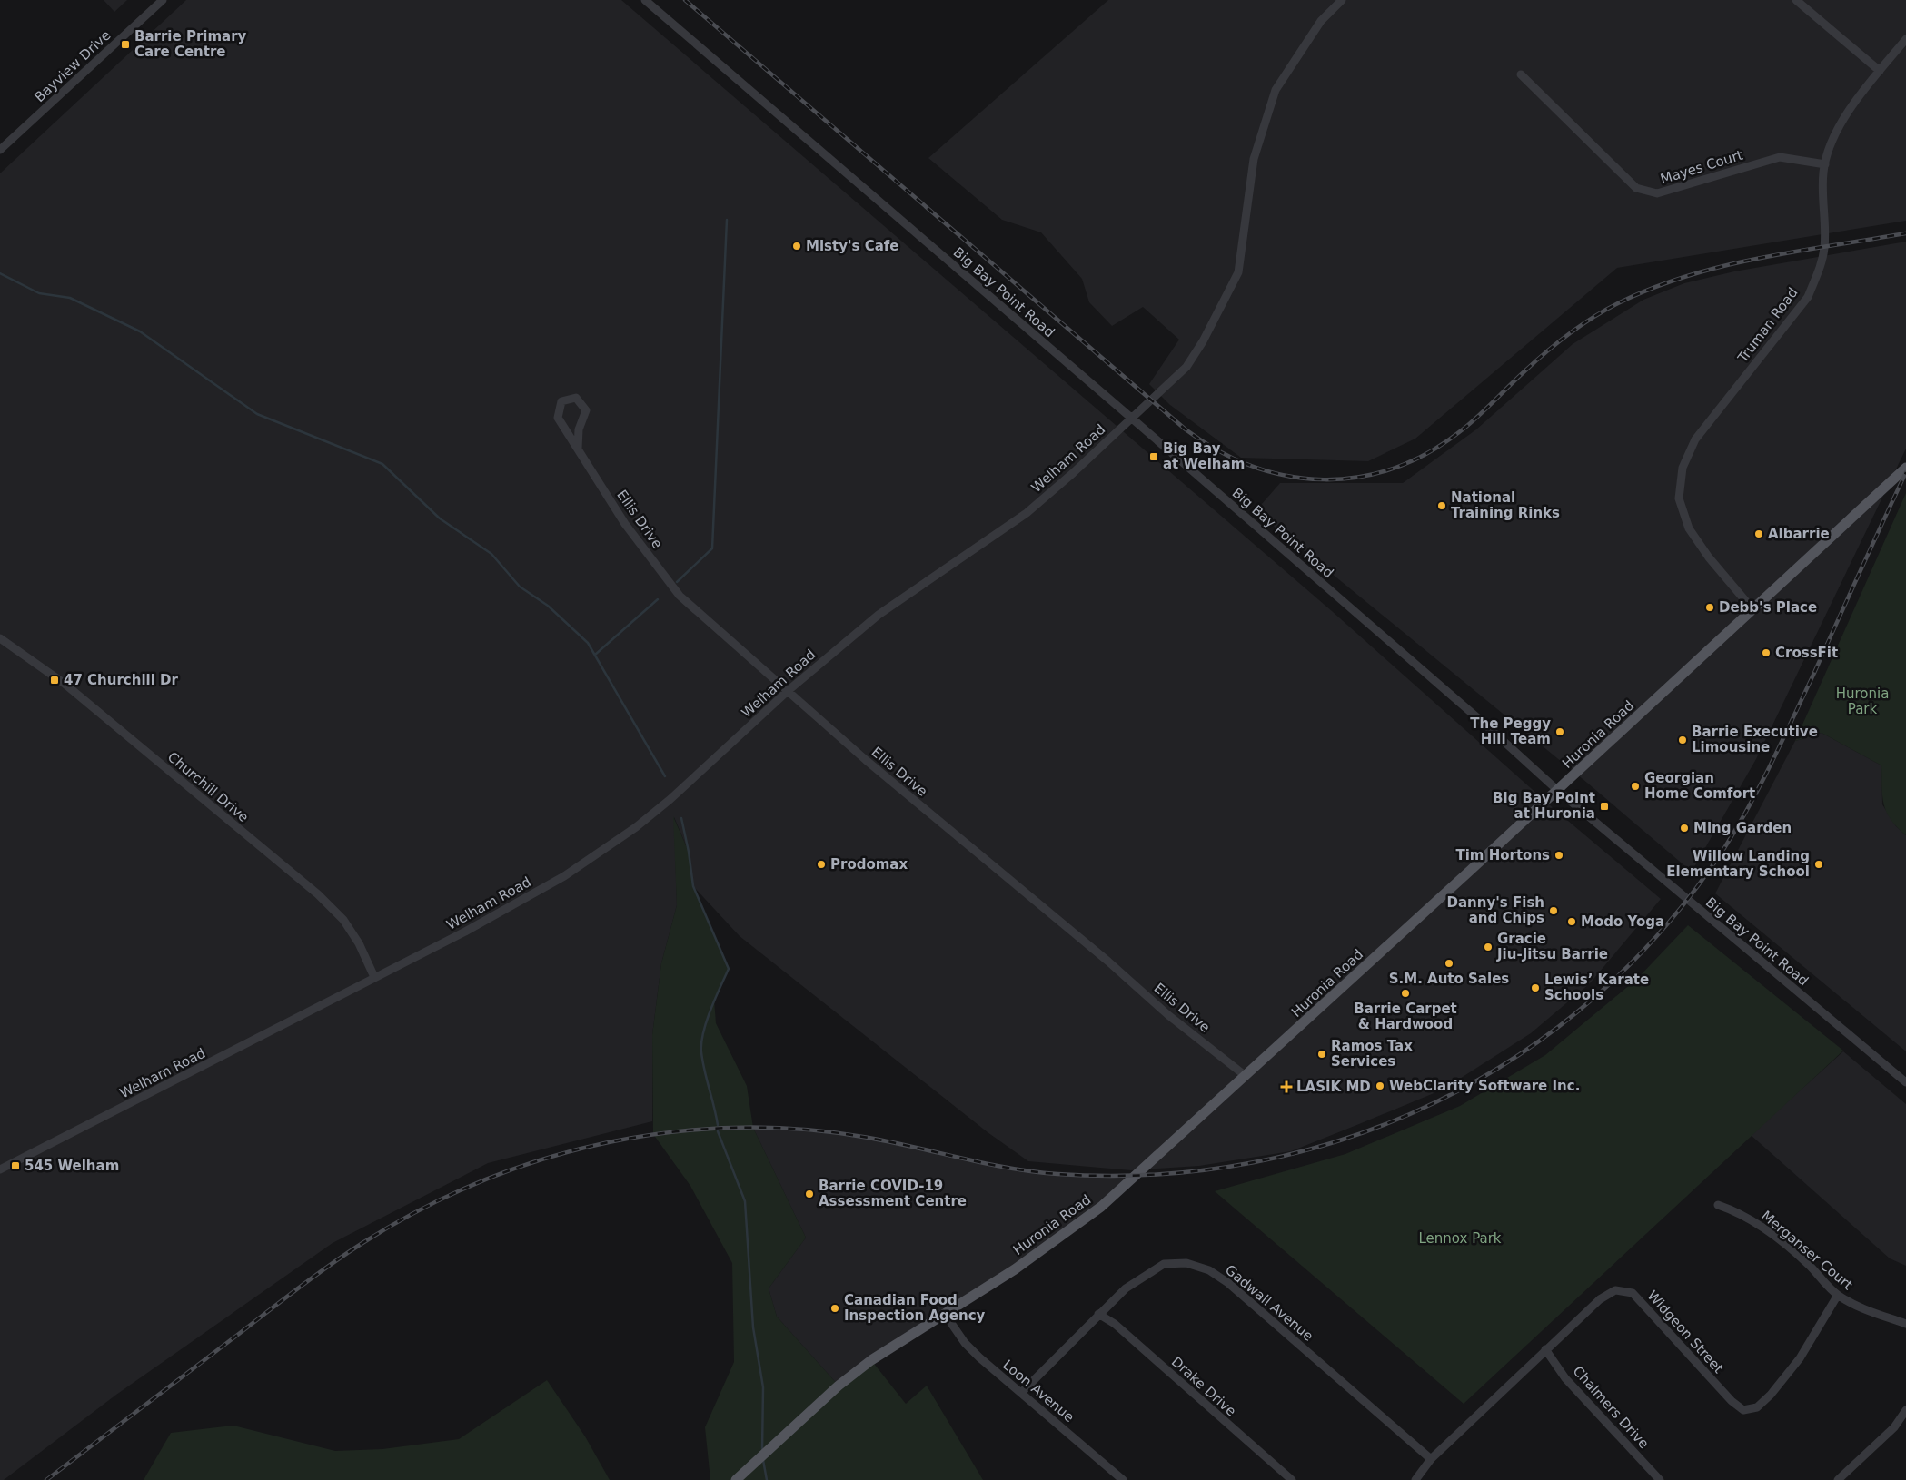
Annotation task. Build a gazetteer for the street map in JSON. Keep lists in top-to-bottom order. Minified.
{"streets":{"main road":["Huronia Road"],"street":["Bayview Drive","Mayes Court","Big Bay Point Road","Truman Road","Welham Road","Ellis Drive","Churchill Drive","Merganser Court","Gadwall Avenue","Widgeon Street","Drake Drive","Loon Avenue","Chalmers Drive"]},"crossings":[["Mayes Court","Truman Road"],["Big Bay Point Road","Welham Road"],["Big Bay Point Road","Huronia Road"],["Truman Road","Huronia Road"],["Welham Road","Ellis Drive"],["Welham Road","Churchill Drive"],["Ellis Drive","Huronia Road"],["Huronia Road","Loon Avenue"],["Merganser Court","Widgeon Street"],["Gadwall Avenue","Widgeon Street"],["Gadwall Avenue","Drake Drive"],["Gadwall Avenue","Loon Avenue"],["Widgeon Street","Chalmers Drive"]],"parks":["Huronia Park","Lennox Park"],"places":{"transit":["Barrie Primary Care Centre","Big Bay at Welham","47 Churchill Dr","Big Bay Point at Huronia","545 Welham"],"other":["Misty's Cafe","National Training Rinks","Albarrie","Debb's Place","CrossFit","The Peggy Hill Team","Barrie Executive Limousine","Georgian Home Comfort","Ming Garden","Tim Hortons","Prodomax","Willow Landing Elementary School","Danny's Fish and Chips","Modo Yoga","Gracie Jiu-Jitsu Barrie","S.M. Auto Sales","Lewis’ Karate Schools","Barrie Carpet & Hardwood","Ramos Tax Services","WebClarity Software Inc.","Barrie COVID-19 Assessment Centre","Canadian Food Inspection Agency"],"health":["LASIK MD"]}}
